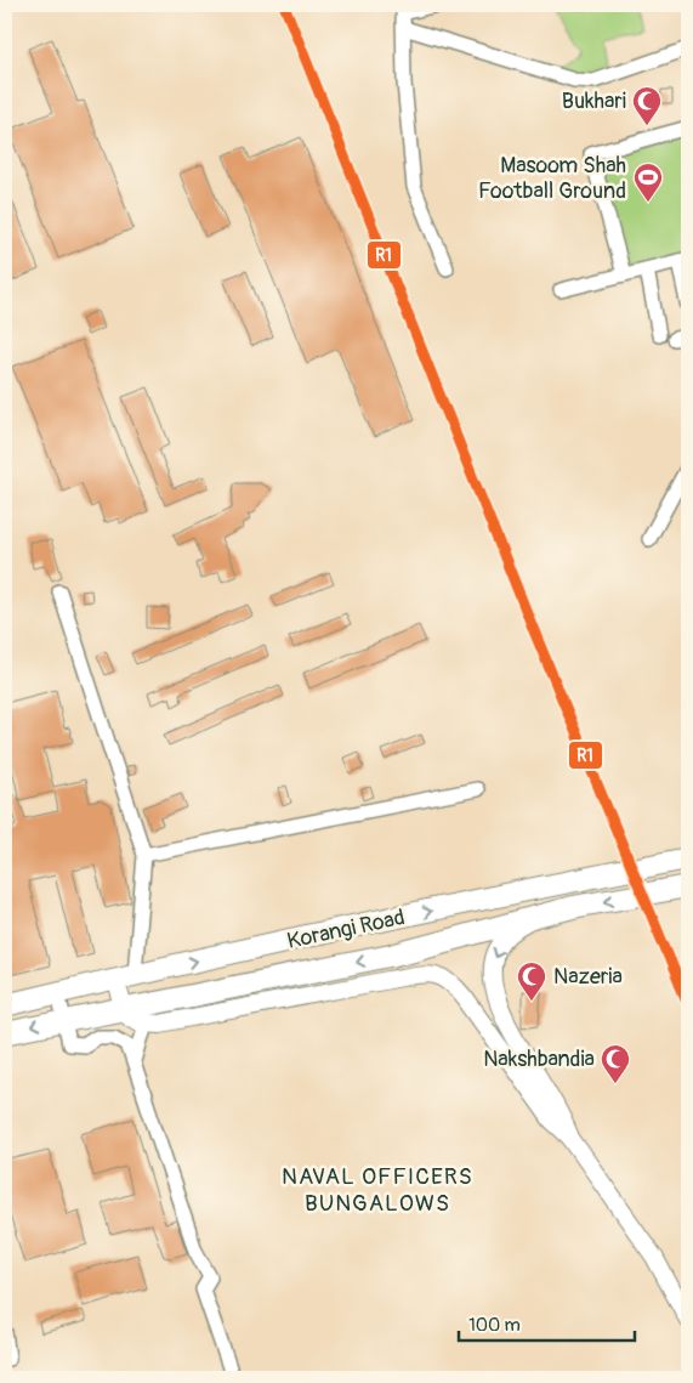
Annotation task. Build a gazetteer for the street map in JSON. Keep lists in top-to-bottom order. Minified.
{"streets":{"main road":["Korangi Road"]},"districts":["NAVAL OFFICERS BUNGALOWS"],"places":{"mosque":["Bukhari","Nazeria","Nakshbandia"],"sports":["Masoom Shah Football Ground"]},"lines":["transit line R1"],"scale_bar":"100 m"}
